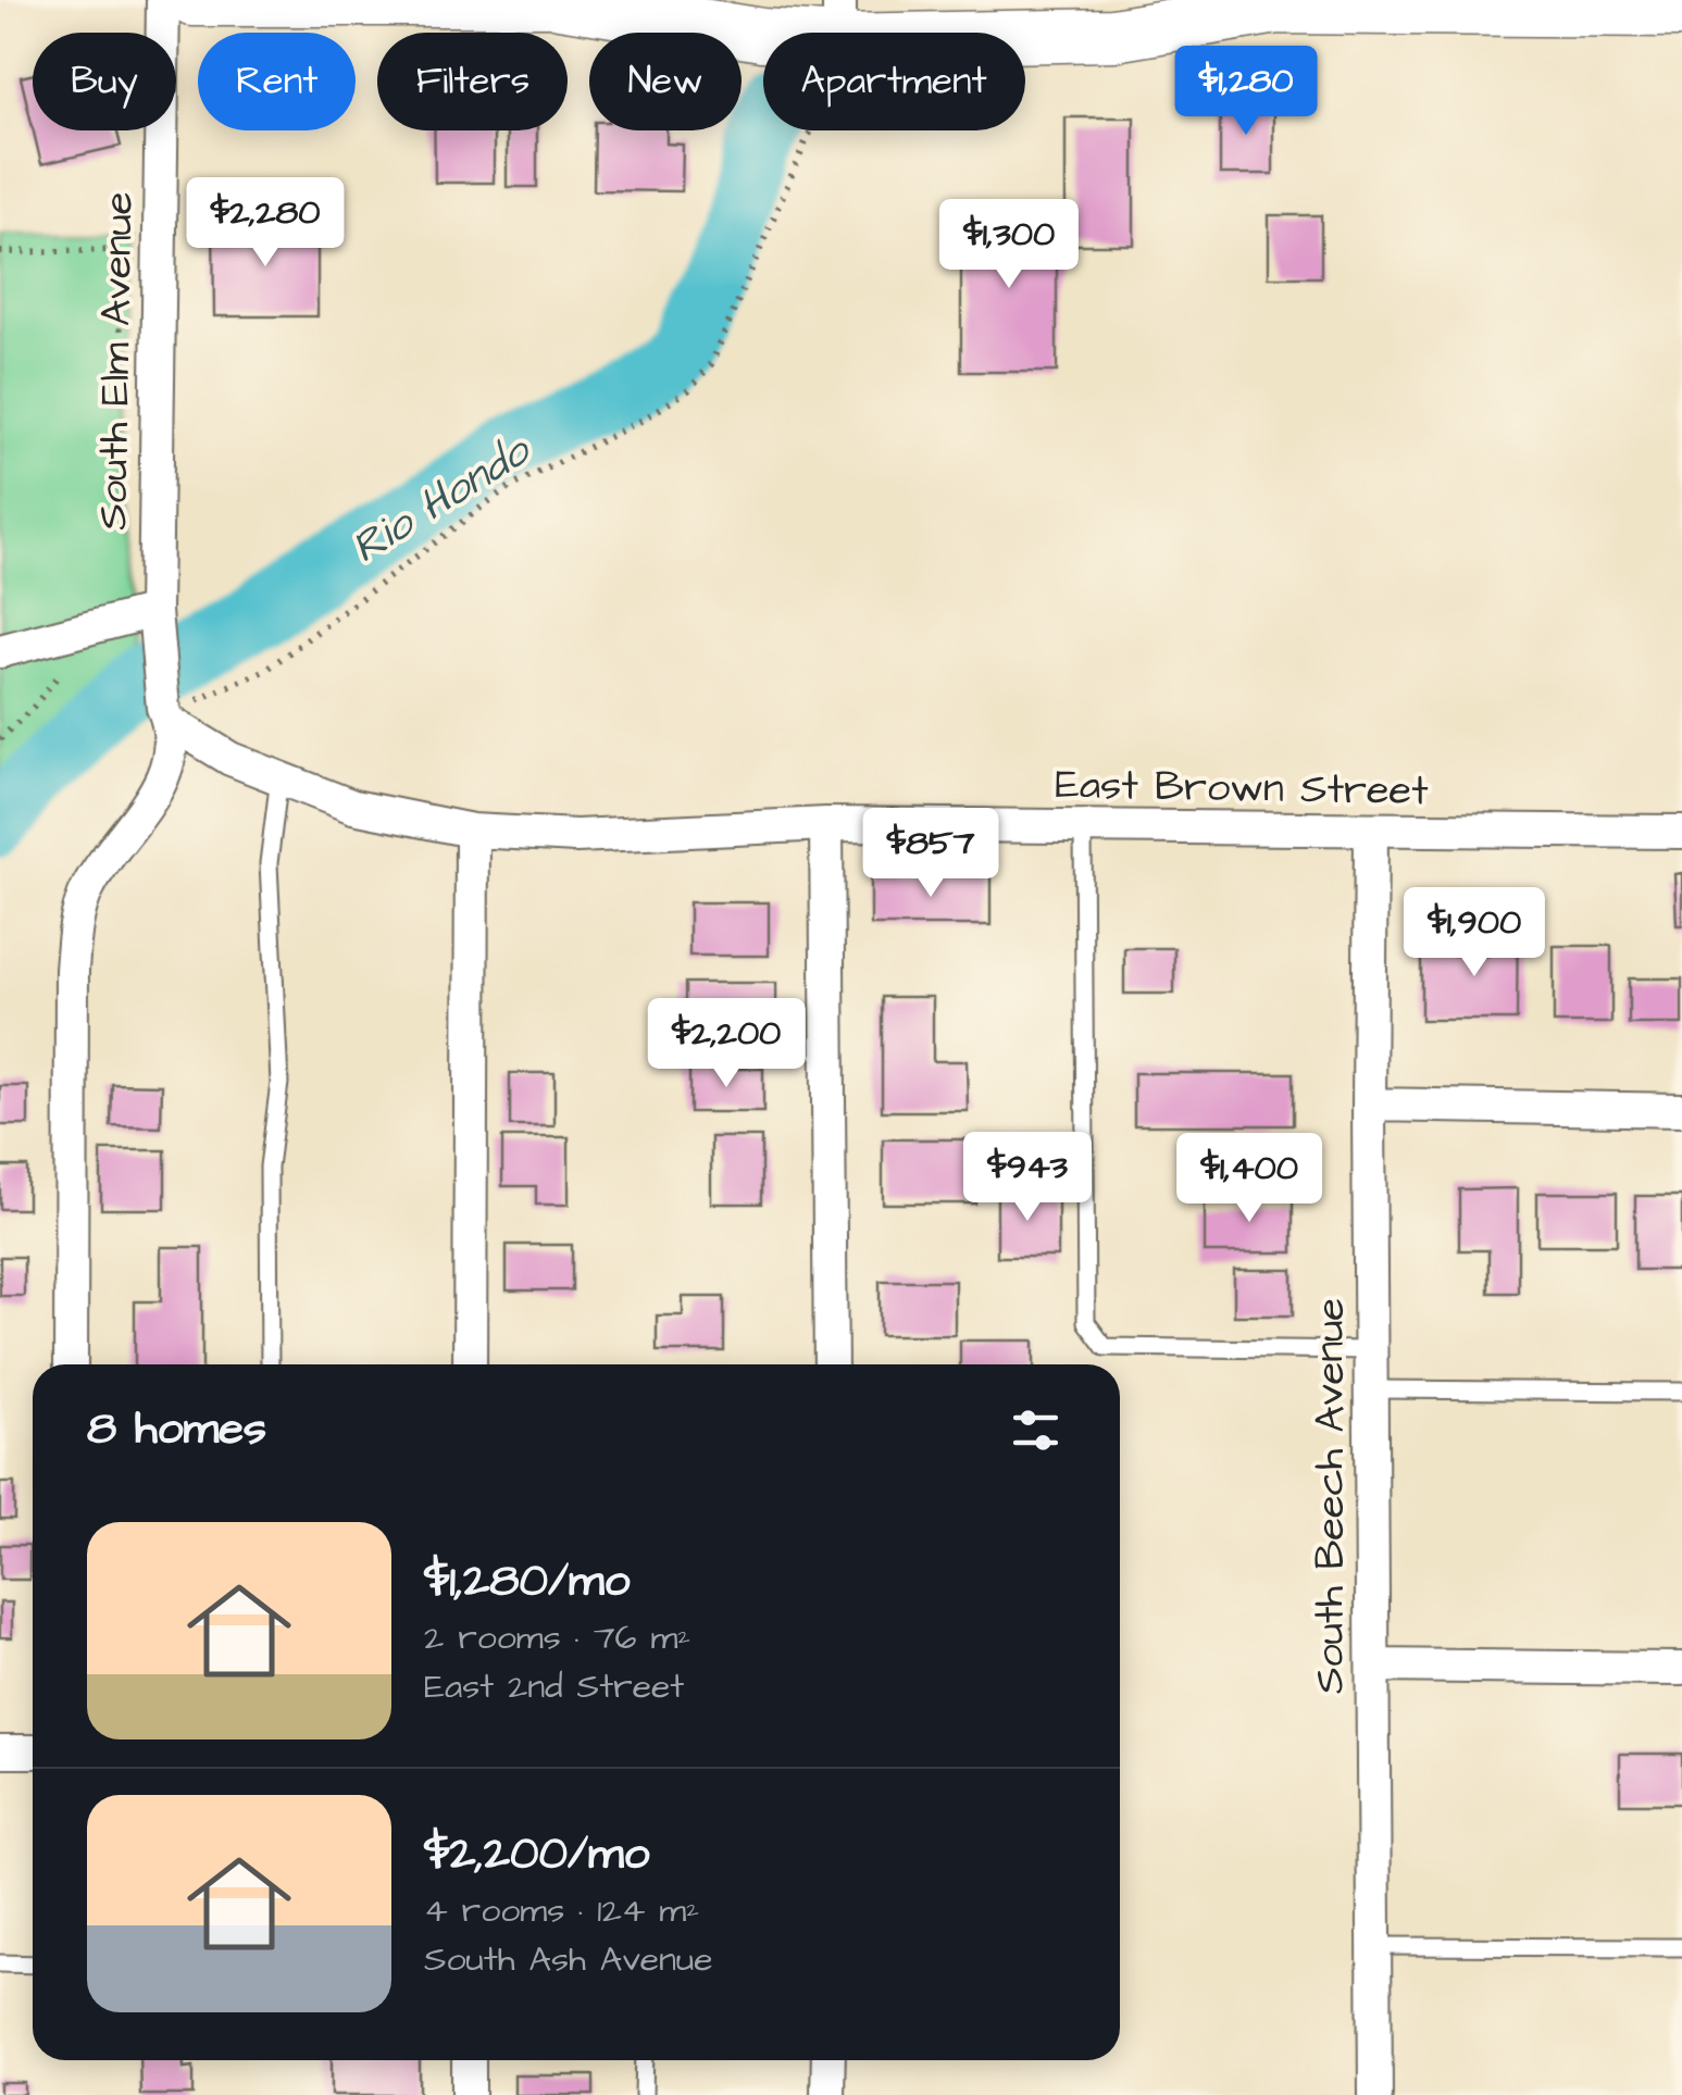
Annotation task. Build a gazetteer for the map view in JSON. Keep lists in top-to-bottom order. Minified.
{"streets":{"street":["South Elm Avenue","East Brown Street","South Beech Avenue"]},"crossings":[["South Elm Avenue","East Brown Street"],["East Brown Street","South Beech Avenue"]],"water":["Rio Hondo"],"page":{"chip":["Buy","Rent","Filters","New","Apartment"],"price":["$1,280","$2,280","$1,300","$857","$1,900","$2,200","$943","$1,400"],"heading":"8 homes","list":[{"name":"$1,280/mo","note":"2 rooms · 76 m² · East 2nd Street"},{"name":"$2,200/mo","note":"4 rooms · 124 m² · South Ash Avenue"}]}}
